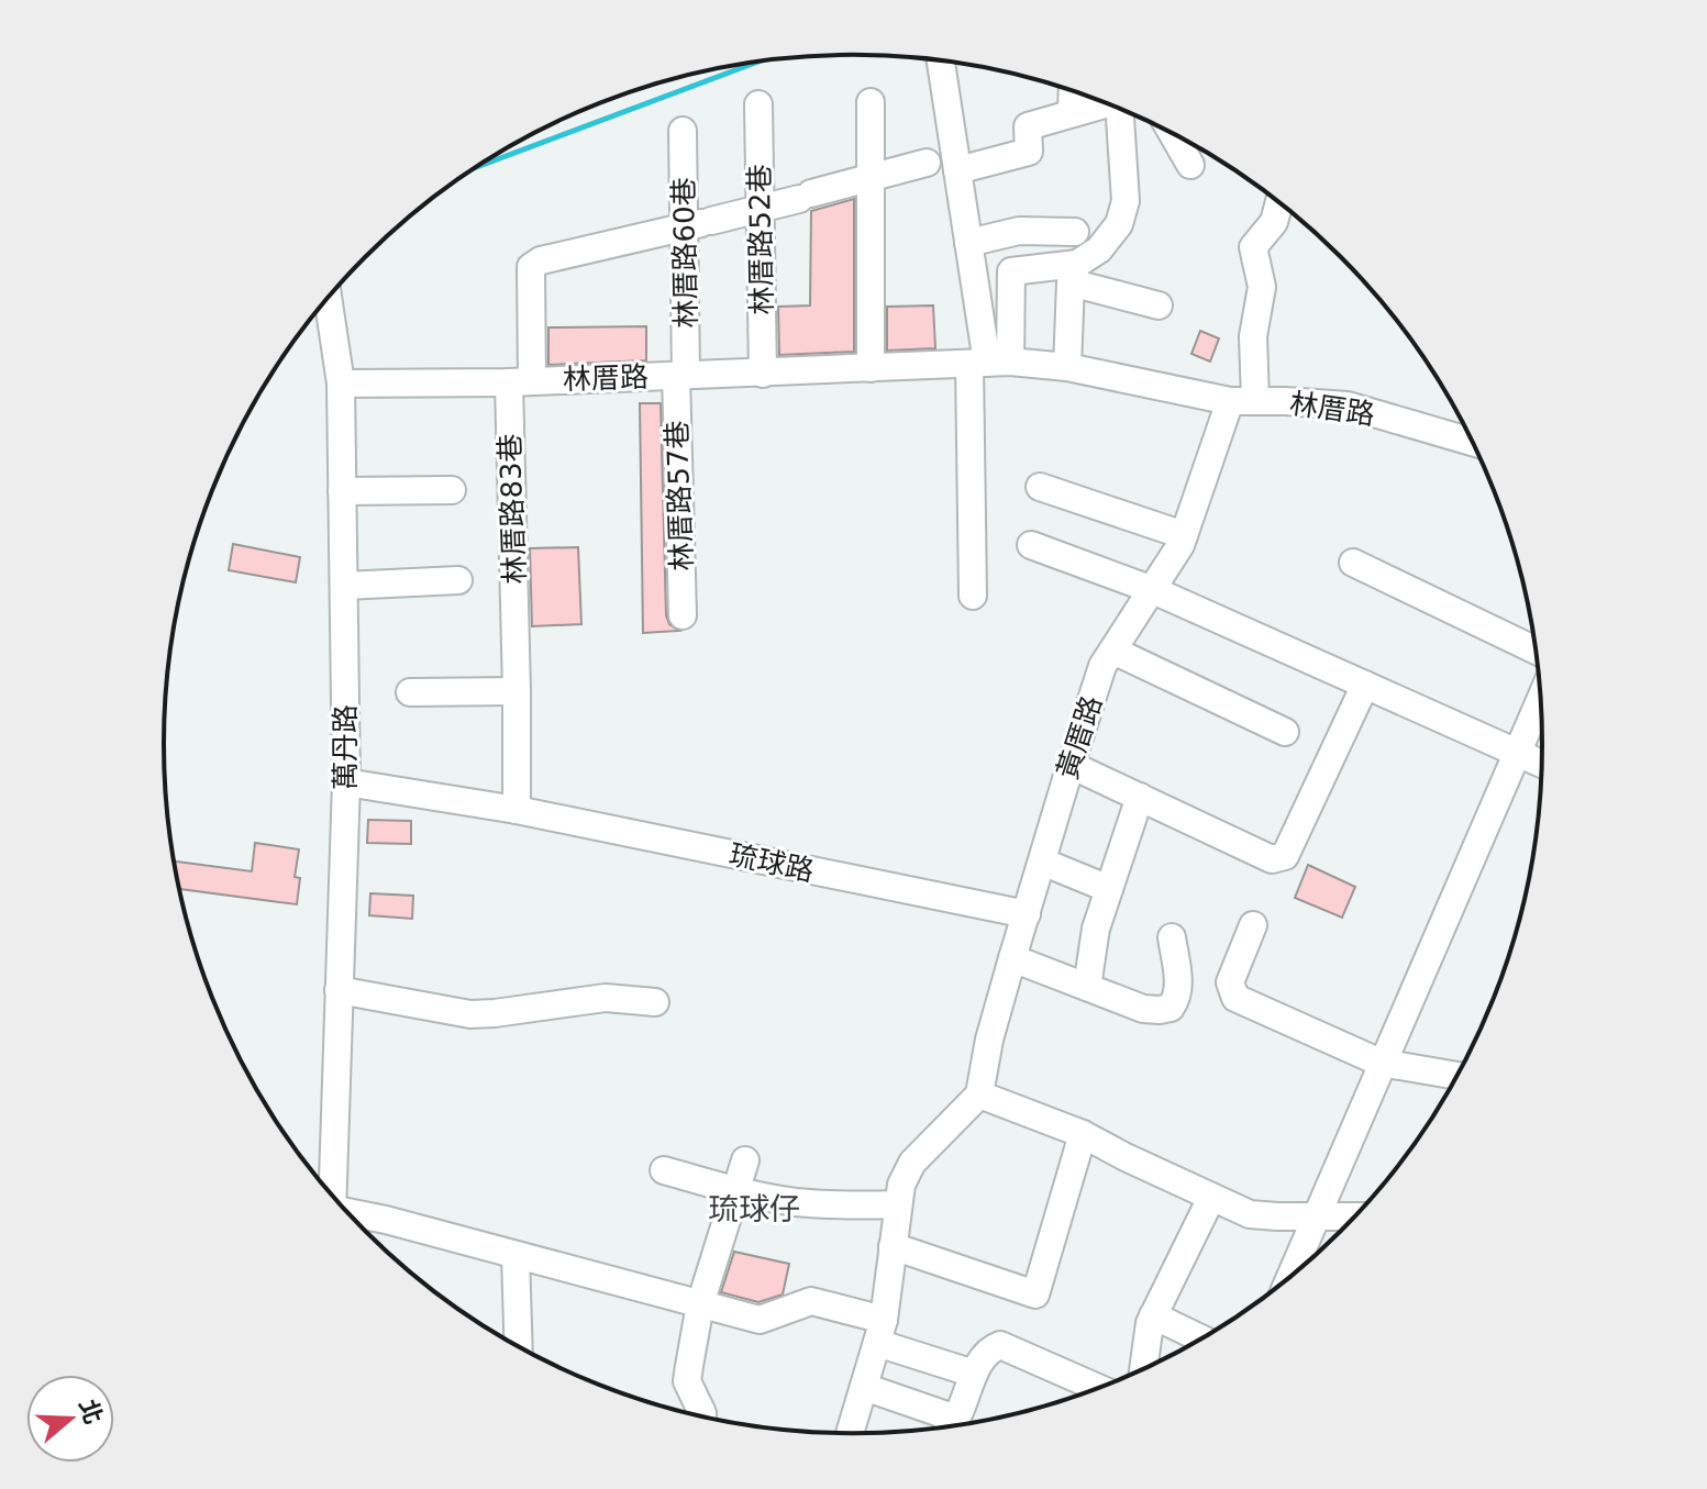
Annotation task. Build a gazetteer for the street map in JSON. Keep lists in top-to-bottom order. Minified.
{"streets":{"street":["林厝路52巷","林厝路60巷","林厝路","林厝路57巷","林厝路83巷","黃厝路","萬丹路","琉球路"]},"crossings":[["林厝路52巷","林厝路"],["林厝路60巷","林厝路"],["林厝路60巷","林厝路57巷"],["林厝路60巷","林厝路83巷"],["林厝路","林厝路57巷"],["林厝路","林厝路83巷"],["林厝路","黃厝路"],["林厝路","萬丹路"],["黃厝路","琉球路"],["萬丹路","琉球路"]],"districts":["琉球仔"],"north":"right"}
